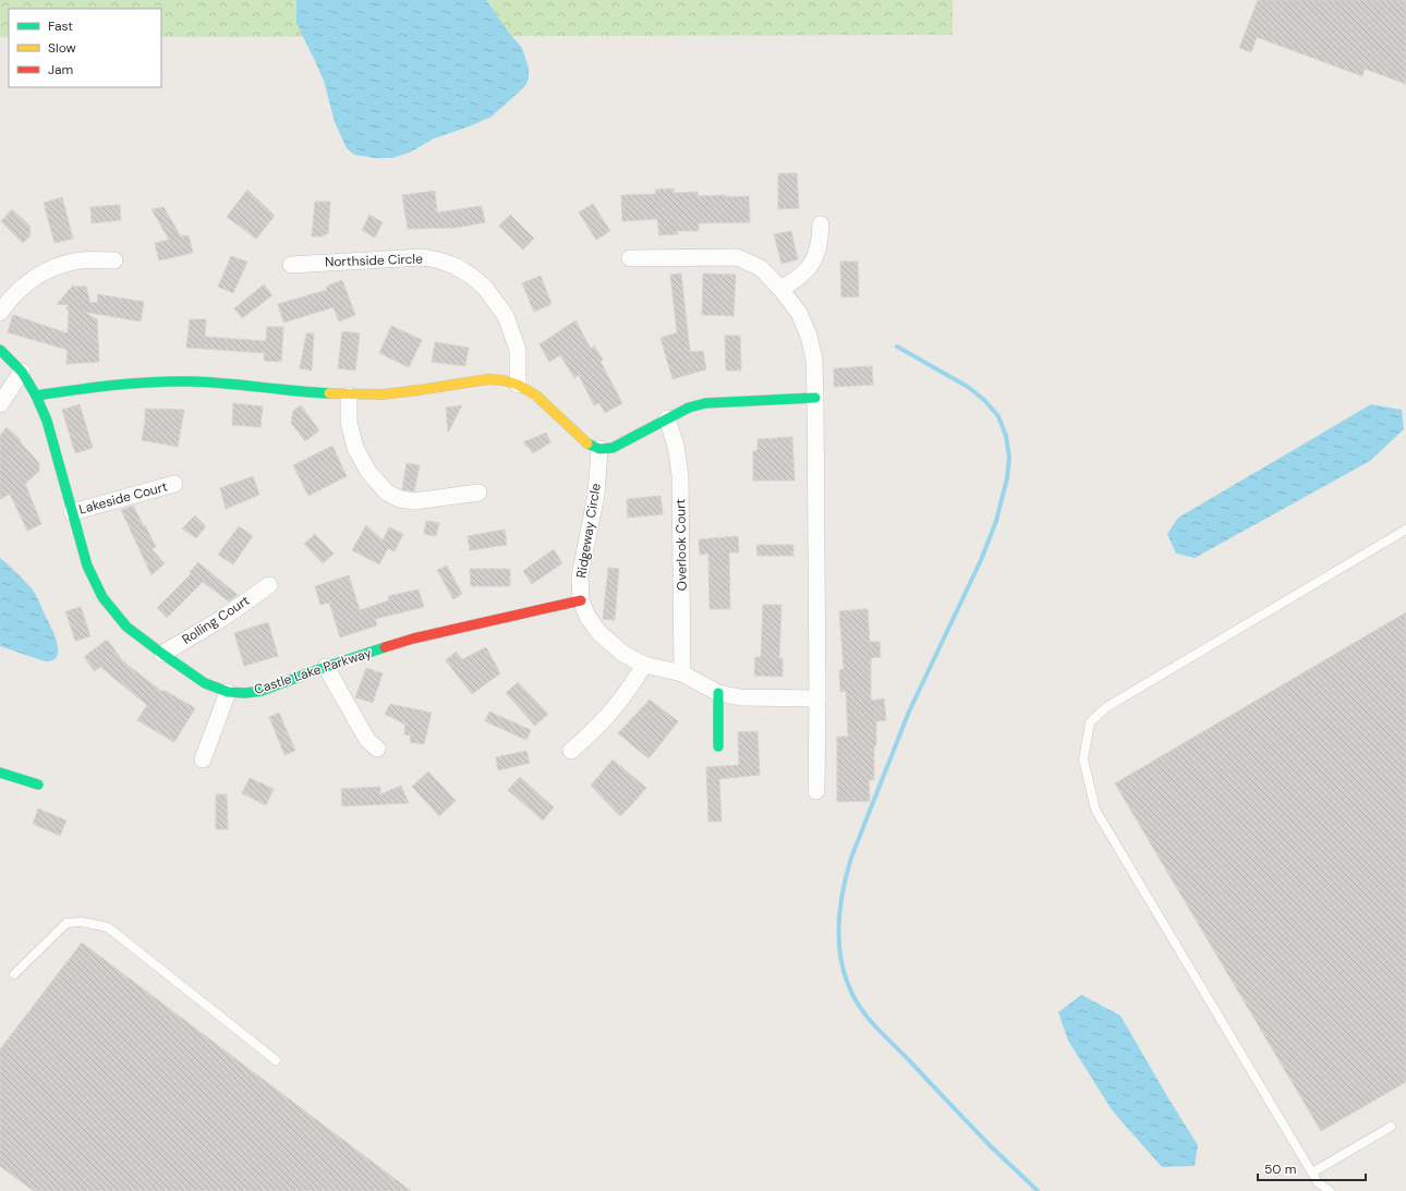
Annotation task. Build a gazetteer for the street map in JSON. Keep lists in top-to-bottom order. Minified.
{"streets":{"street":["Northside Circle","Lakeside Court","Ridgeway Circle","Overlook Court","Rolling Court","Castle Lake Parkway"]},"crossings":[["Lakeside Court","Castle Lake Parkway"],["Ridgeway Circle","Overlook Court"],["Ridgeway Circle","Castle Lake Parkway"],["Rolling Court","Castle Lake Parkway"]],"legend":["Fast","Slow","Jam"],"scale_bar":"50 m"}
